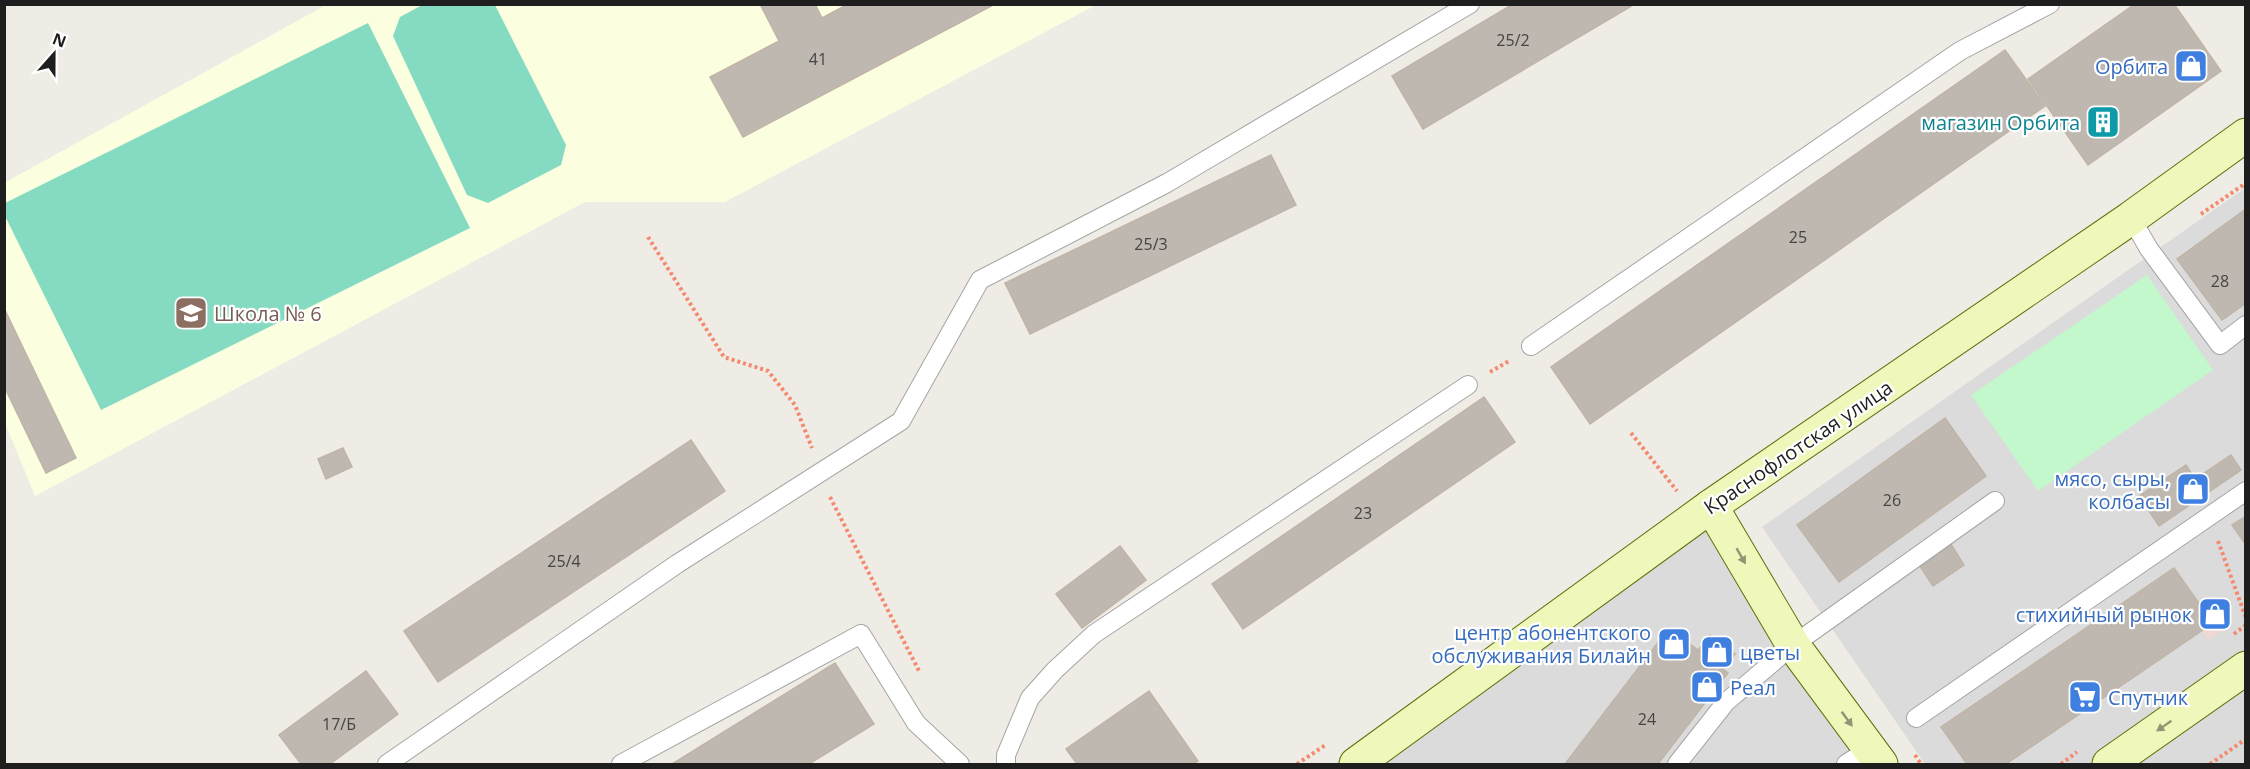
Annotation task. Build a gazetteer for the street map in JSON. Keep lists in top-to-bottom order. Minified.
{"streets":{"main road":["Краснофлотская улица"]},"places":{"shop":["Орбита","мясо, сыры, колбасы","стихийный рынок","центр абонентского обслуживания Билайн","цветы","Реал"],"building":["магазин Орбита"],"school or university":["Школа № 6"],"supermarket":["Спутник"]},"house_numbers":["25/2","41","25","25/3","28","26","23","25/4","24","17/Б"],"north":"top"}
